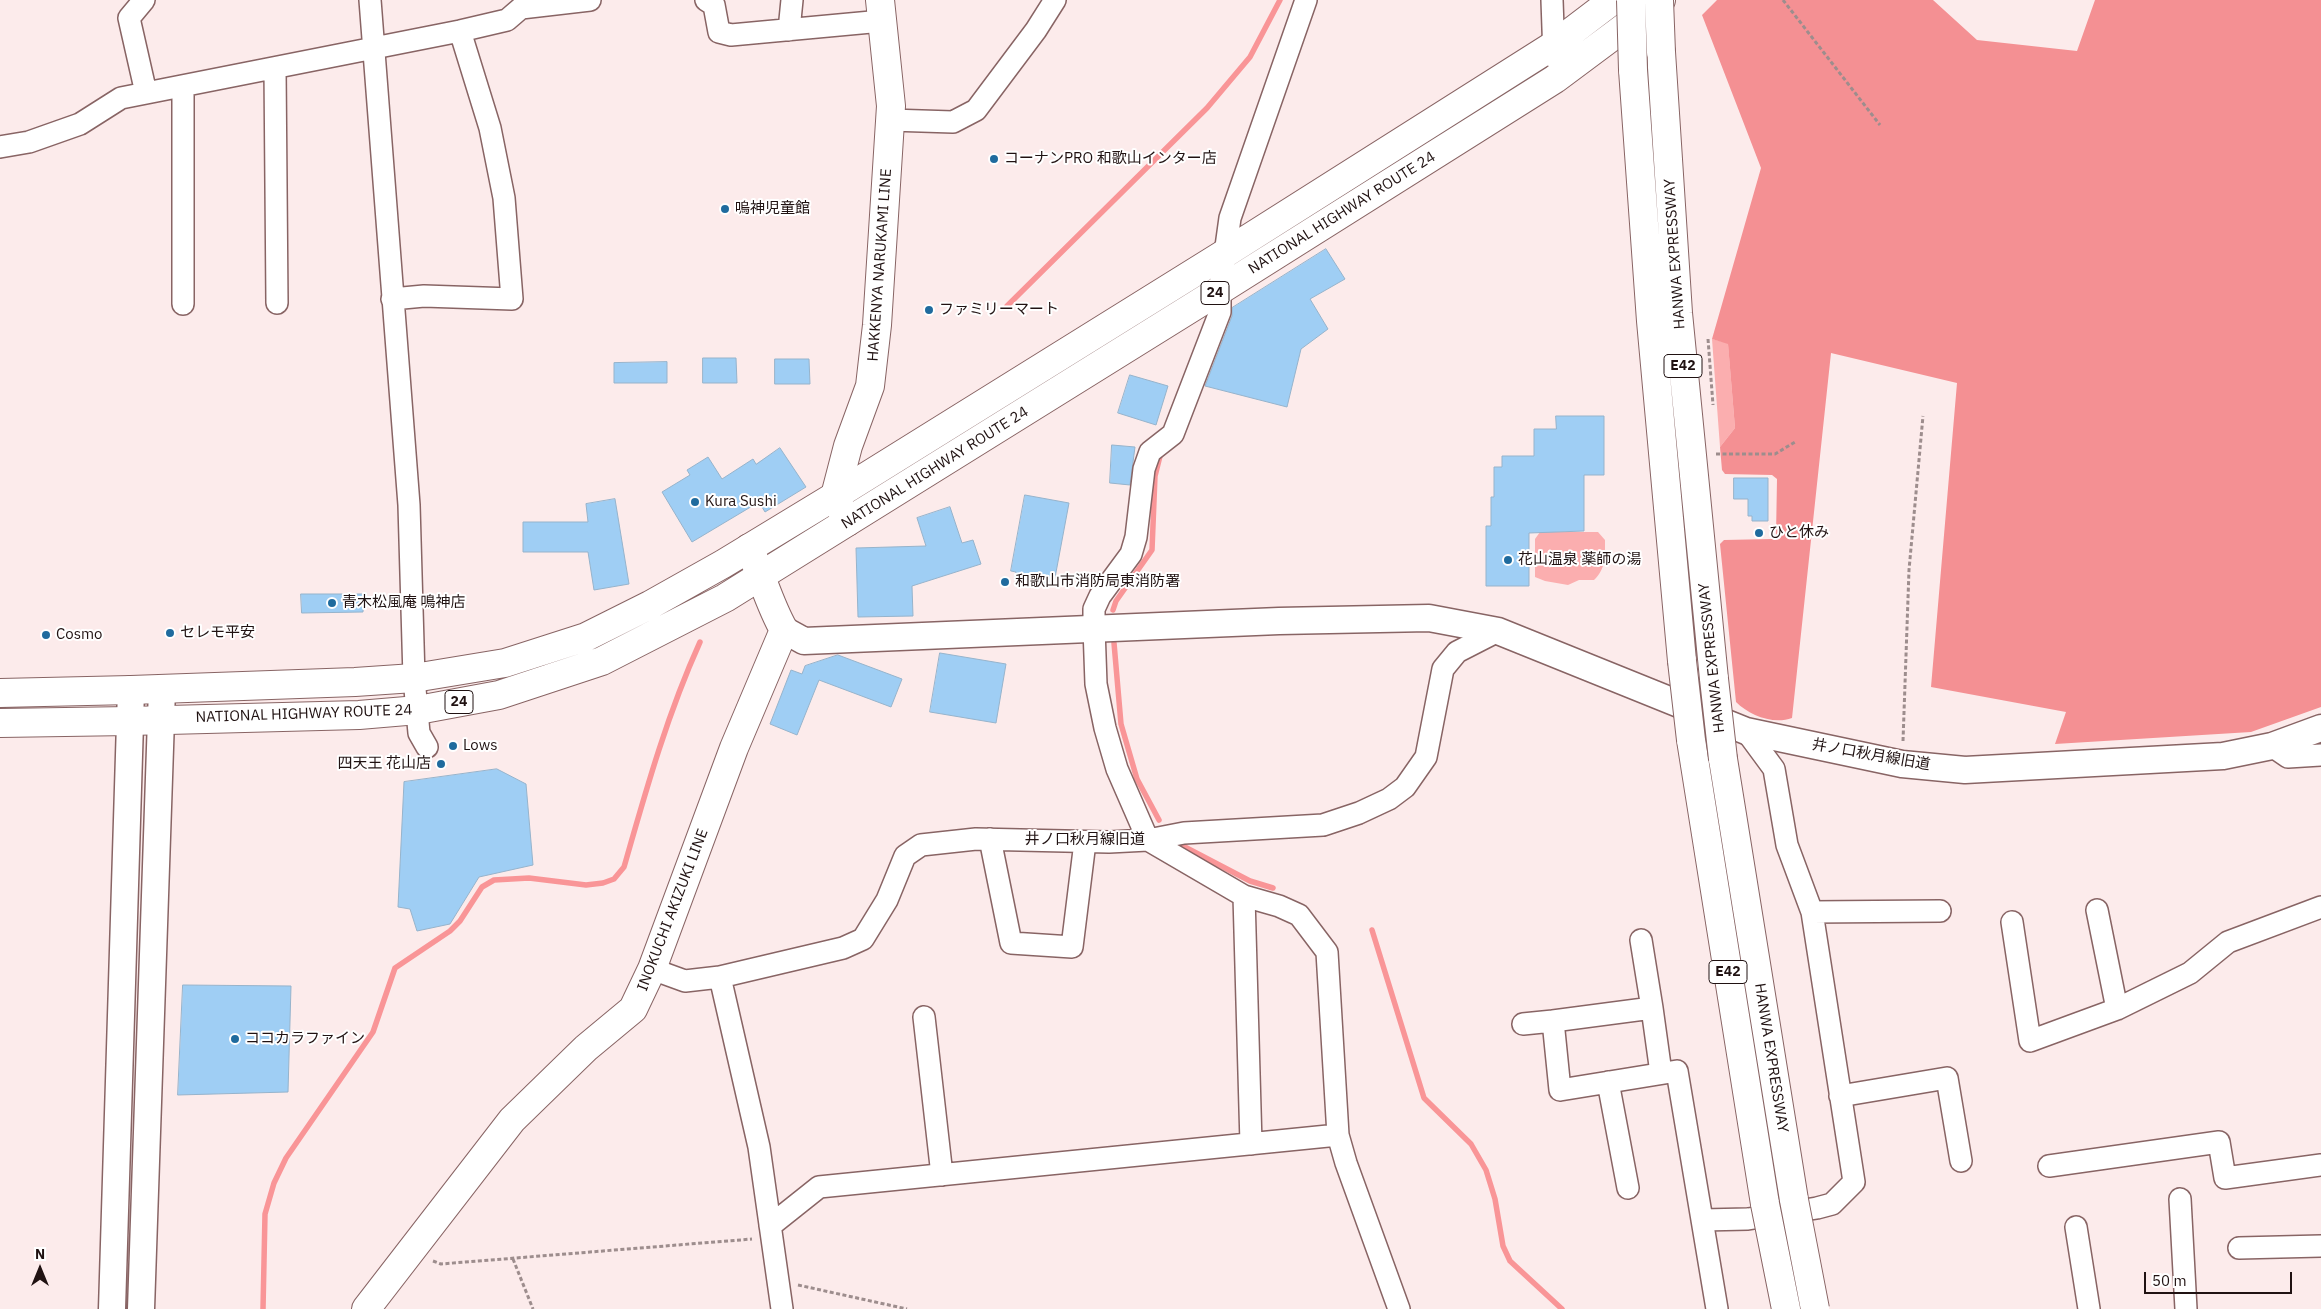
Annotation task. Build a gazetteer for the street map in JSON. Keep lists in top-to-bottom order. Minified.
{"streets":{"main road":["NATIONAL HIGHWAY ROUTE 24","HANWA EXPRESSWAY","HAKKENYA NARUKAMI LINE","24","E42","INOKUCHI AKIZUKI LINE"],"street":["井ノ口秋月線旧道"]},"crossings":[["NATIONAL HIGHWAY ROUTE 24","HANWA EXPRESSWAY"],["NATIONAL HIGHWAY ROUTE 24","HAKKENYA NARUKAMI LINE"],["井ノ口秋月線旧道","INOKUCHI AKIZUKI LINE"]],"places":["コーナンPRO 和歌山インター店","嗚神児童館","ファミリーマート","Kura Sushi","ひと休み","花山温泉 薬師の湯","和歌山市消防局東消防署","青木松風庵 鳴神店","セレモ平安","Cosmo","Lows","四天王 花山店","ココカラファイン"],"scale_bar":"50 m","north":"top"}
